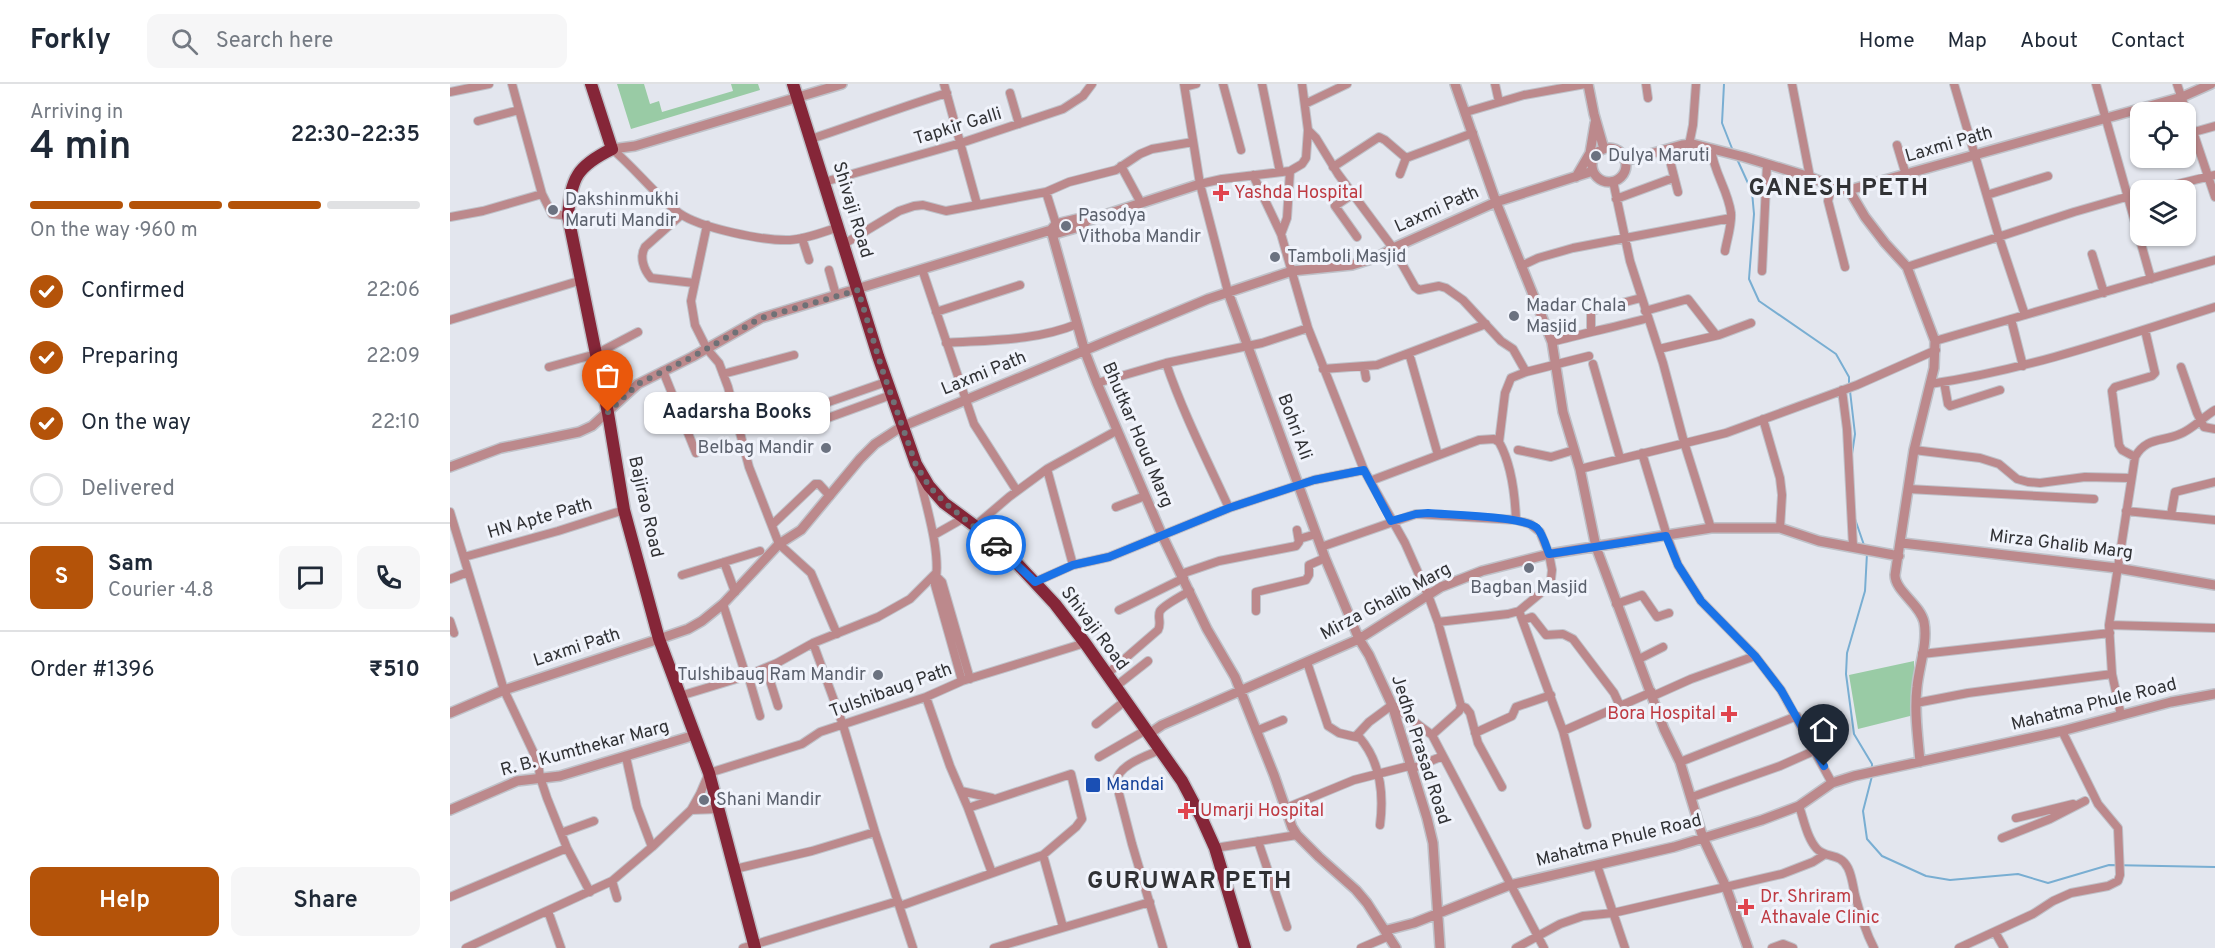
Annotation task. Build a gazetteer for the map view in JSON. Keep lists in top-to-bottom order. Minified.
{"streets":{"highway":["Shivaji Road","Bajirao Road"],"street":["Tapkir Galli","Laxmi Path","Bohri Ali","Bhutkar Houd Marg","HN Apte Path","Mirza Ghalib Marg","Tulshibaug Path","Mahatma Phule Road","R. B. Kumthekar Marg","Jedhe Prasad Road"]},"crossings":[["Tapkir Galli","Shivaji Road"],["Laxmi Path","Shivaji Road"],["Laxmi Path","Bohri Ali"],["Laxmi Path","Bhutkar Houd Marg"],["Laxmi Path","Bajirao Road"],["Shivaji Road","Mirza Ghalib Marg"],["Shivaji Road","Tulshibaug Path"],["Bohri Ali","Mirza Ghalib Marg"],["Bohri Ali","Jedhe Prasad Road"],["Bhutkar Houd Marg","Mirza Ghalib Marg"],["Bajirao Road","HN Apte Path"],["Bajirao Road","Tulshibaug Path"],["Bajirao Road","R. B. Kumthekar Marg"],["Mirza Ghalib Marg","Jedhe Prasad Road"],["Mahatma Phule Road","Jedhe Prasad Road"]],"districts":["GANESH PETH","GURUWAR PETH"],"places":{"other":["Dulya Maruti","Dakshinmukhi Maruti Mandir","Pasodya Vithoba Mandir","Tamboli Masjid","Madar Chala Masjid","Aadarsha Books","Belbag Mandir","Bagban Masjid","Tulshibaug Ram Mandir","Shani Mandir"],"health":["Yashda Hospital","Bora Hospital","Umarji Hospital","Dr. Shriram Athavale Clinic"],"transit":["Mandai"]},"page":{"header":"Forkly","search":"Search here","nav":["Home","Map","About","Contact"],"heading":["4 min","Arriving in","22:30–22:35"],"panel":["Sam","Courier · 4.8","Order #1396","₹510"],"bar":"On the way · 960 m","list":[["Confirmed","22:06"],["Preparing","22:09"],["On the way","22:10"],"Delivered"],"bubble":"Aadarsha Books","round":"S","buttons":["Help","Share"]}}
